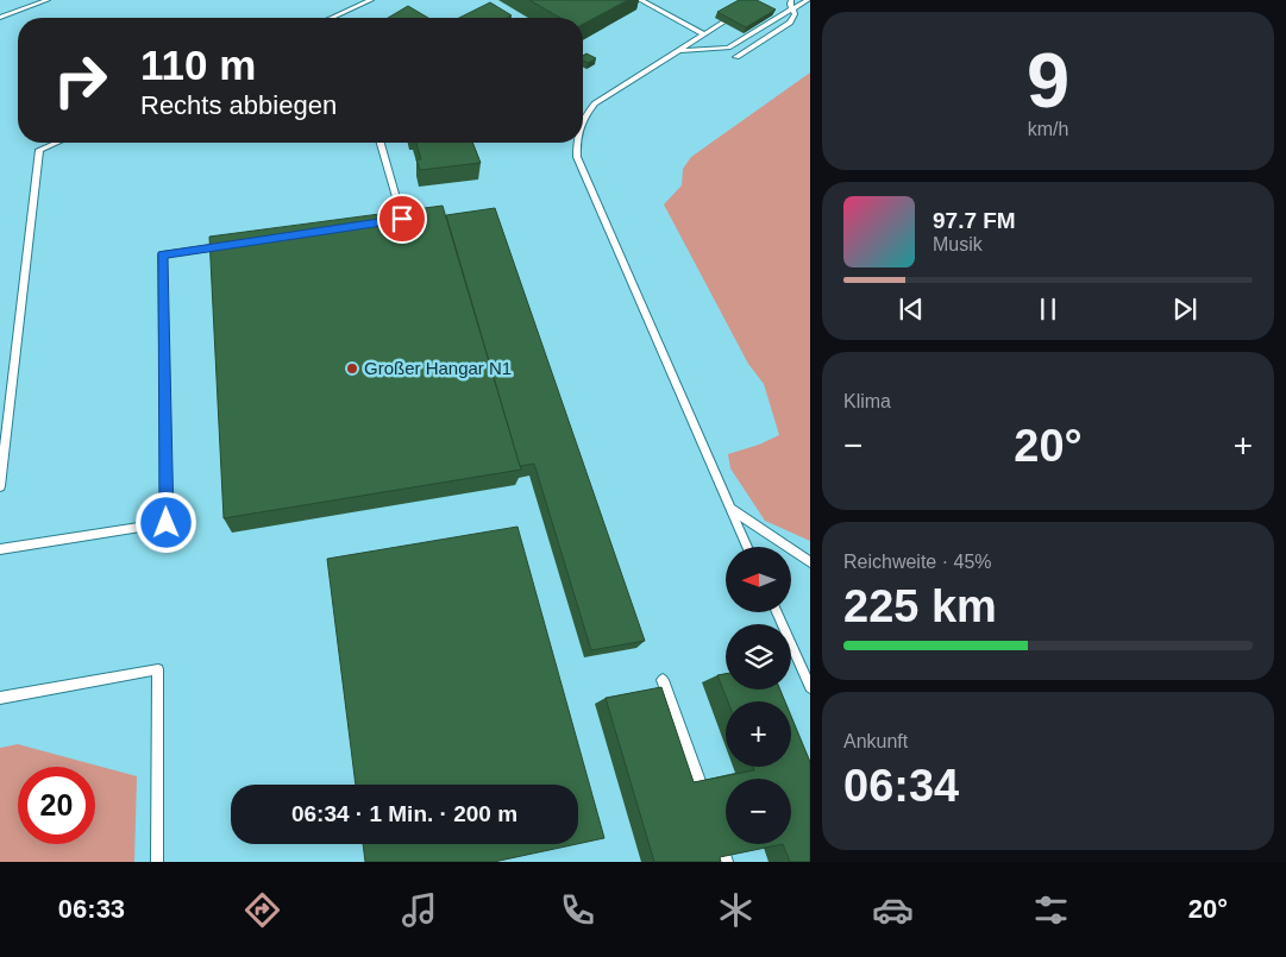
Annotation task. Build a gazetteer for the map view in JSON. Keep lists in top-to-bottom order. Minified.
{"places":["Großer Hangar N1"],"north":"left","page":{"tile":[["9","km/h"],"Klima",["Reichweite · 45%","225 km"],["Ankunft","06:34"]],"turn":["110 m","Rechts abbiegen"],"song":["97.7 FM","Musik"],"heat":["−","20°","+"],"map_buttons":["+","−"],"limit":"20","trip":"06:34 · 1 Min. · 200 m","tabs":["06:33","20°"]}}
